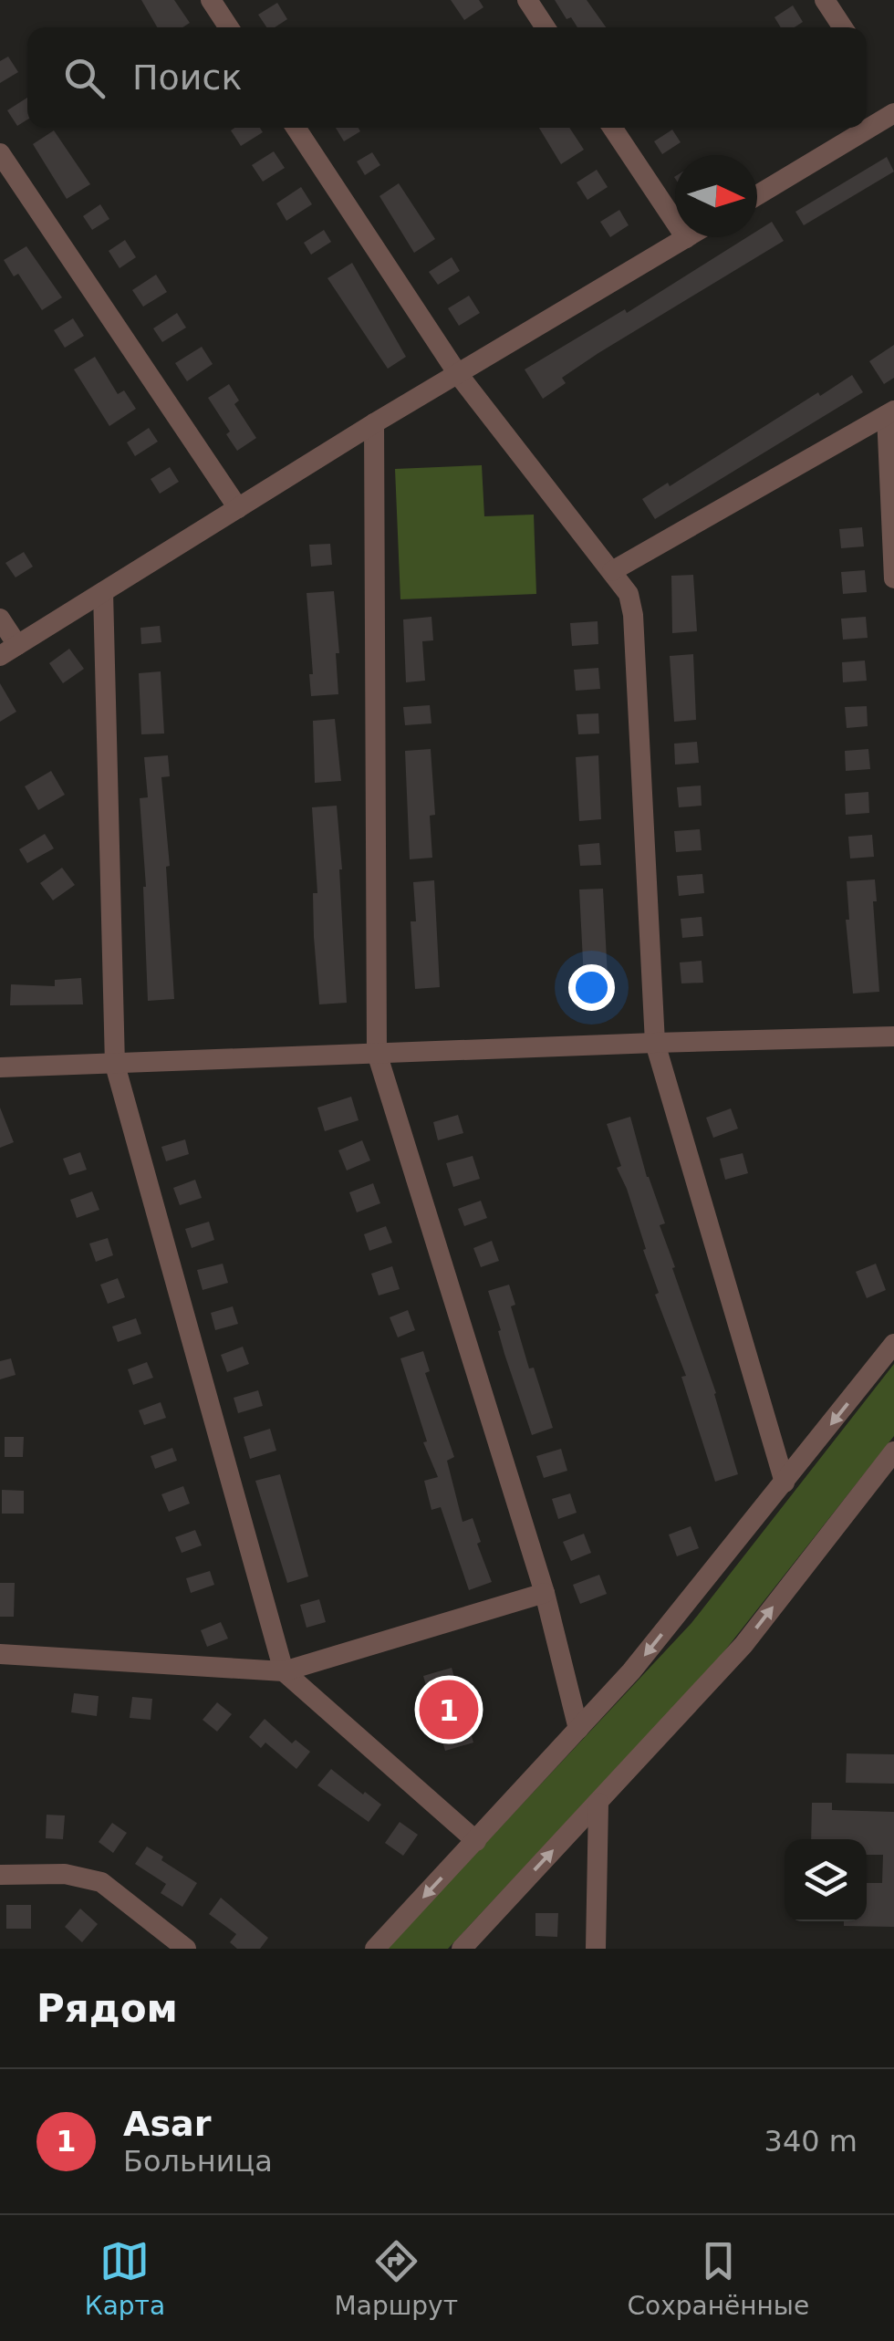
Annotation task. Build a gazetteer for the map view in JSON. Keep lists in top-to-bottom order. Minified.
{"north":"right","page":{"search":"Поиск","pins":"1","heading":"Рядом","list":[{"mark":"1","name":"Asar","note":"Больница","value":"340 m"}],"nav":["Карта","Маршрут","Сохранённые"]}}
